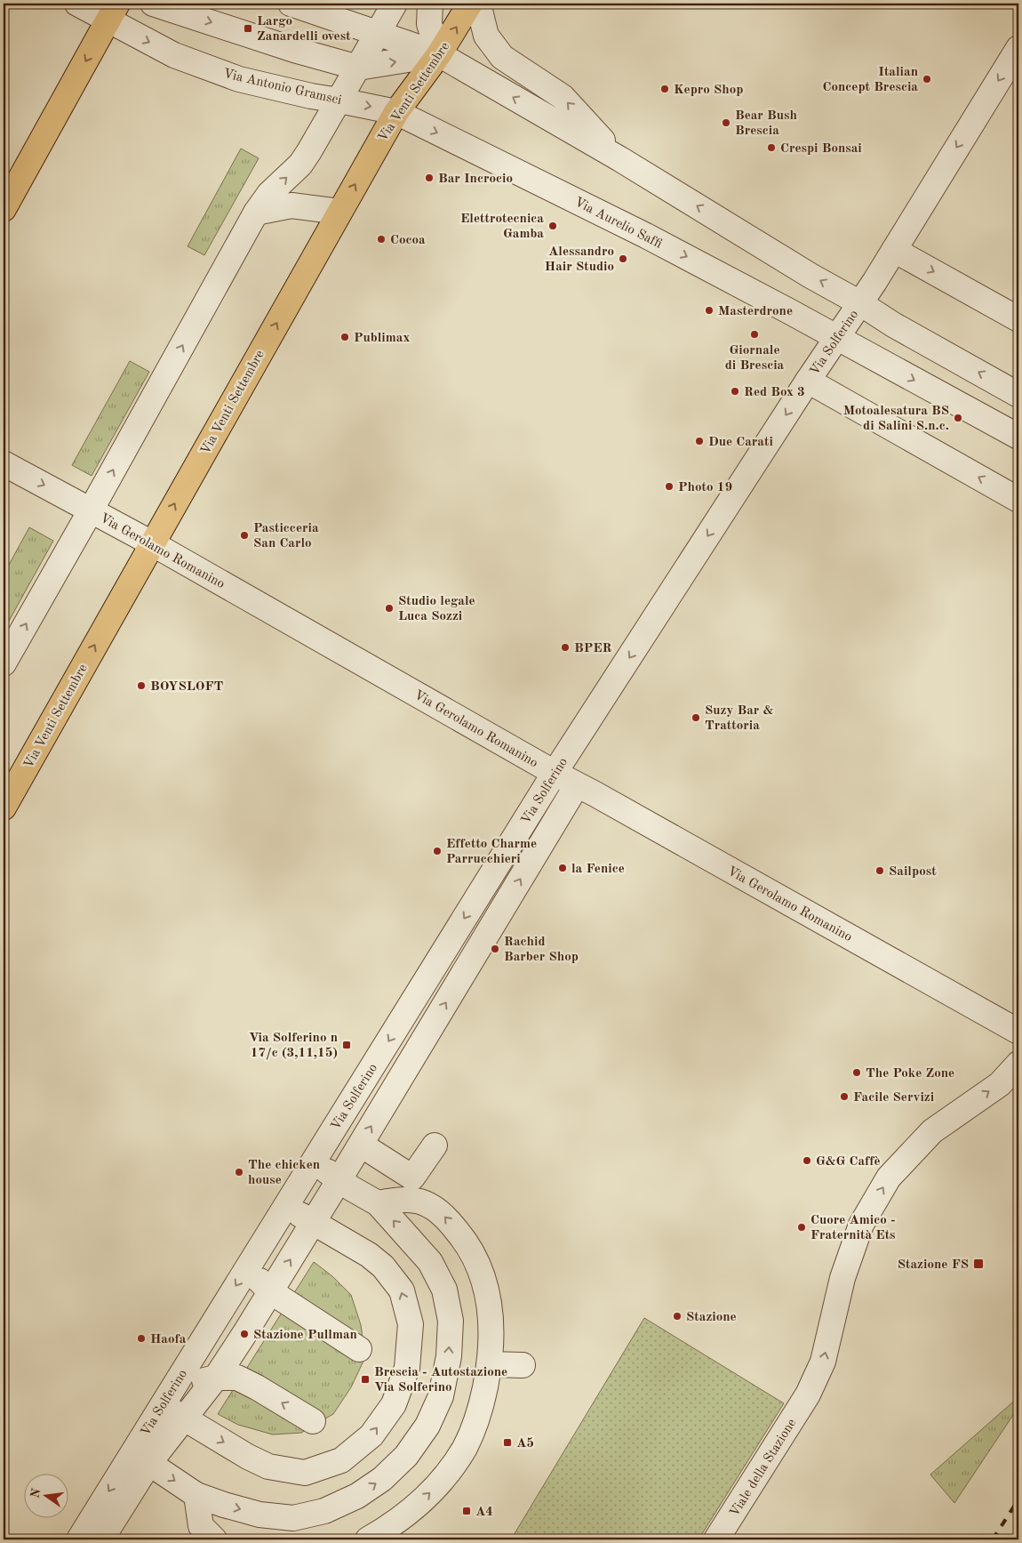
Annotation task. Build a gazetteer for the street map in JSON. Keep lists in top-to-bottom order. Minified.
{"streets":{"main road":["Via Venti Settembre"],"street":["Via Antonio Gramsci","Via Aurelio Saffi","Via Solferino","Via Gerolamo Romanino","Viale della Stazione"]},"crossings":[["Via Antonio Gramsci","Via Venti Settembre"],["Via Antonio Gramsci","Via Aurelio Saffi"],["Via Venti Settembre","Via Aurelio Saffi"],["Via Venti Settembre","Via Gerolamo Romanino"],["Via Aurelio Saffi","Via Solferino"],["Via Solferino","Via Gerolamo Romanino"]],"one_way":["Via Venti Settembre","Viale della Stazione"],"places":{"transit":["Largo Zanardelli ovest","Via Solferino n 17/c (3,11,15)","Stazione FS","Brescia - Autostazione Via Solferino","A5","A4"],"other":["Italian Concept Brescia","Kepro Shop","Bear Bush Brescia","Crespi Bonsai","Bar Incrocio","Elettrotecnica Gamba","Cocoa","Alessandro Hair Studio","Masterdrone","Giornale di Brescia","Publimax","Red Box 3","Motoalesatura BS di Salini S.n.c.","Due Carati","Photo 19","Pasticceria San Carlo","Studio legale Luca Sozzi","BPER","BOYSLOFT","Suzy Bar & Trattoria","Effetto Charme Parrucchieri","la Fenice","Sailpost","Rachid Barber Shop","The Poke Zone","Facile Servizi","G&G Caffè","The chicken house","Cuore Amico - Fraternità Ets","Stazione","Stazione Pullman","Haofa"]},"north":"left"}
